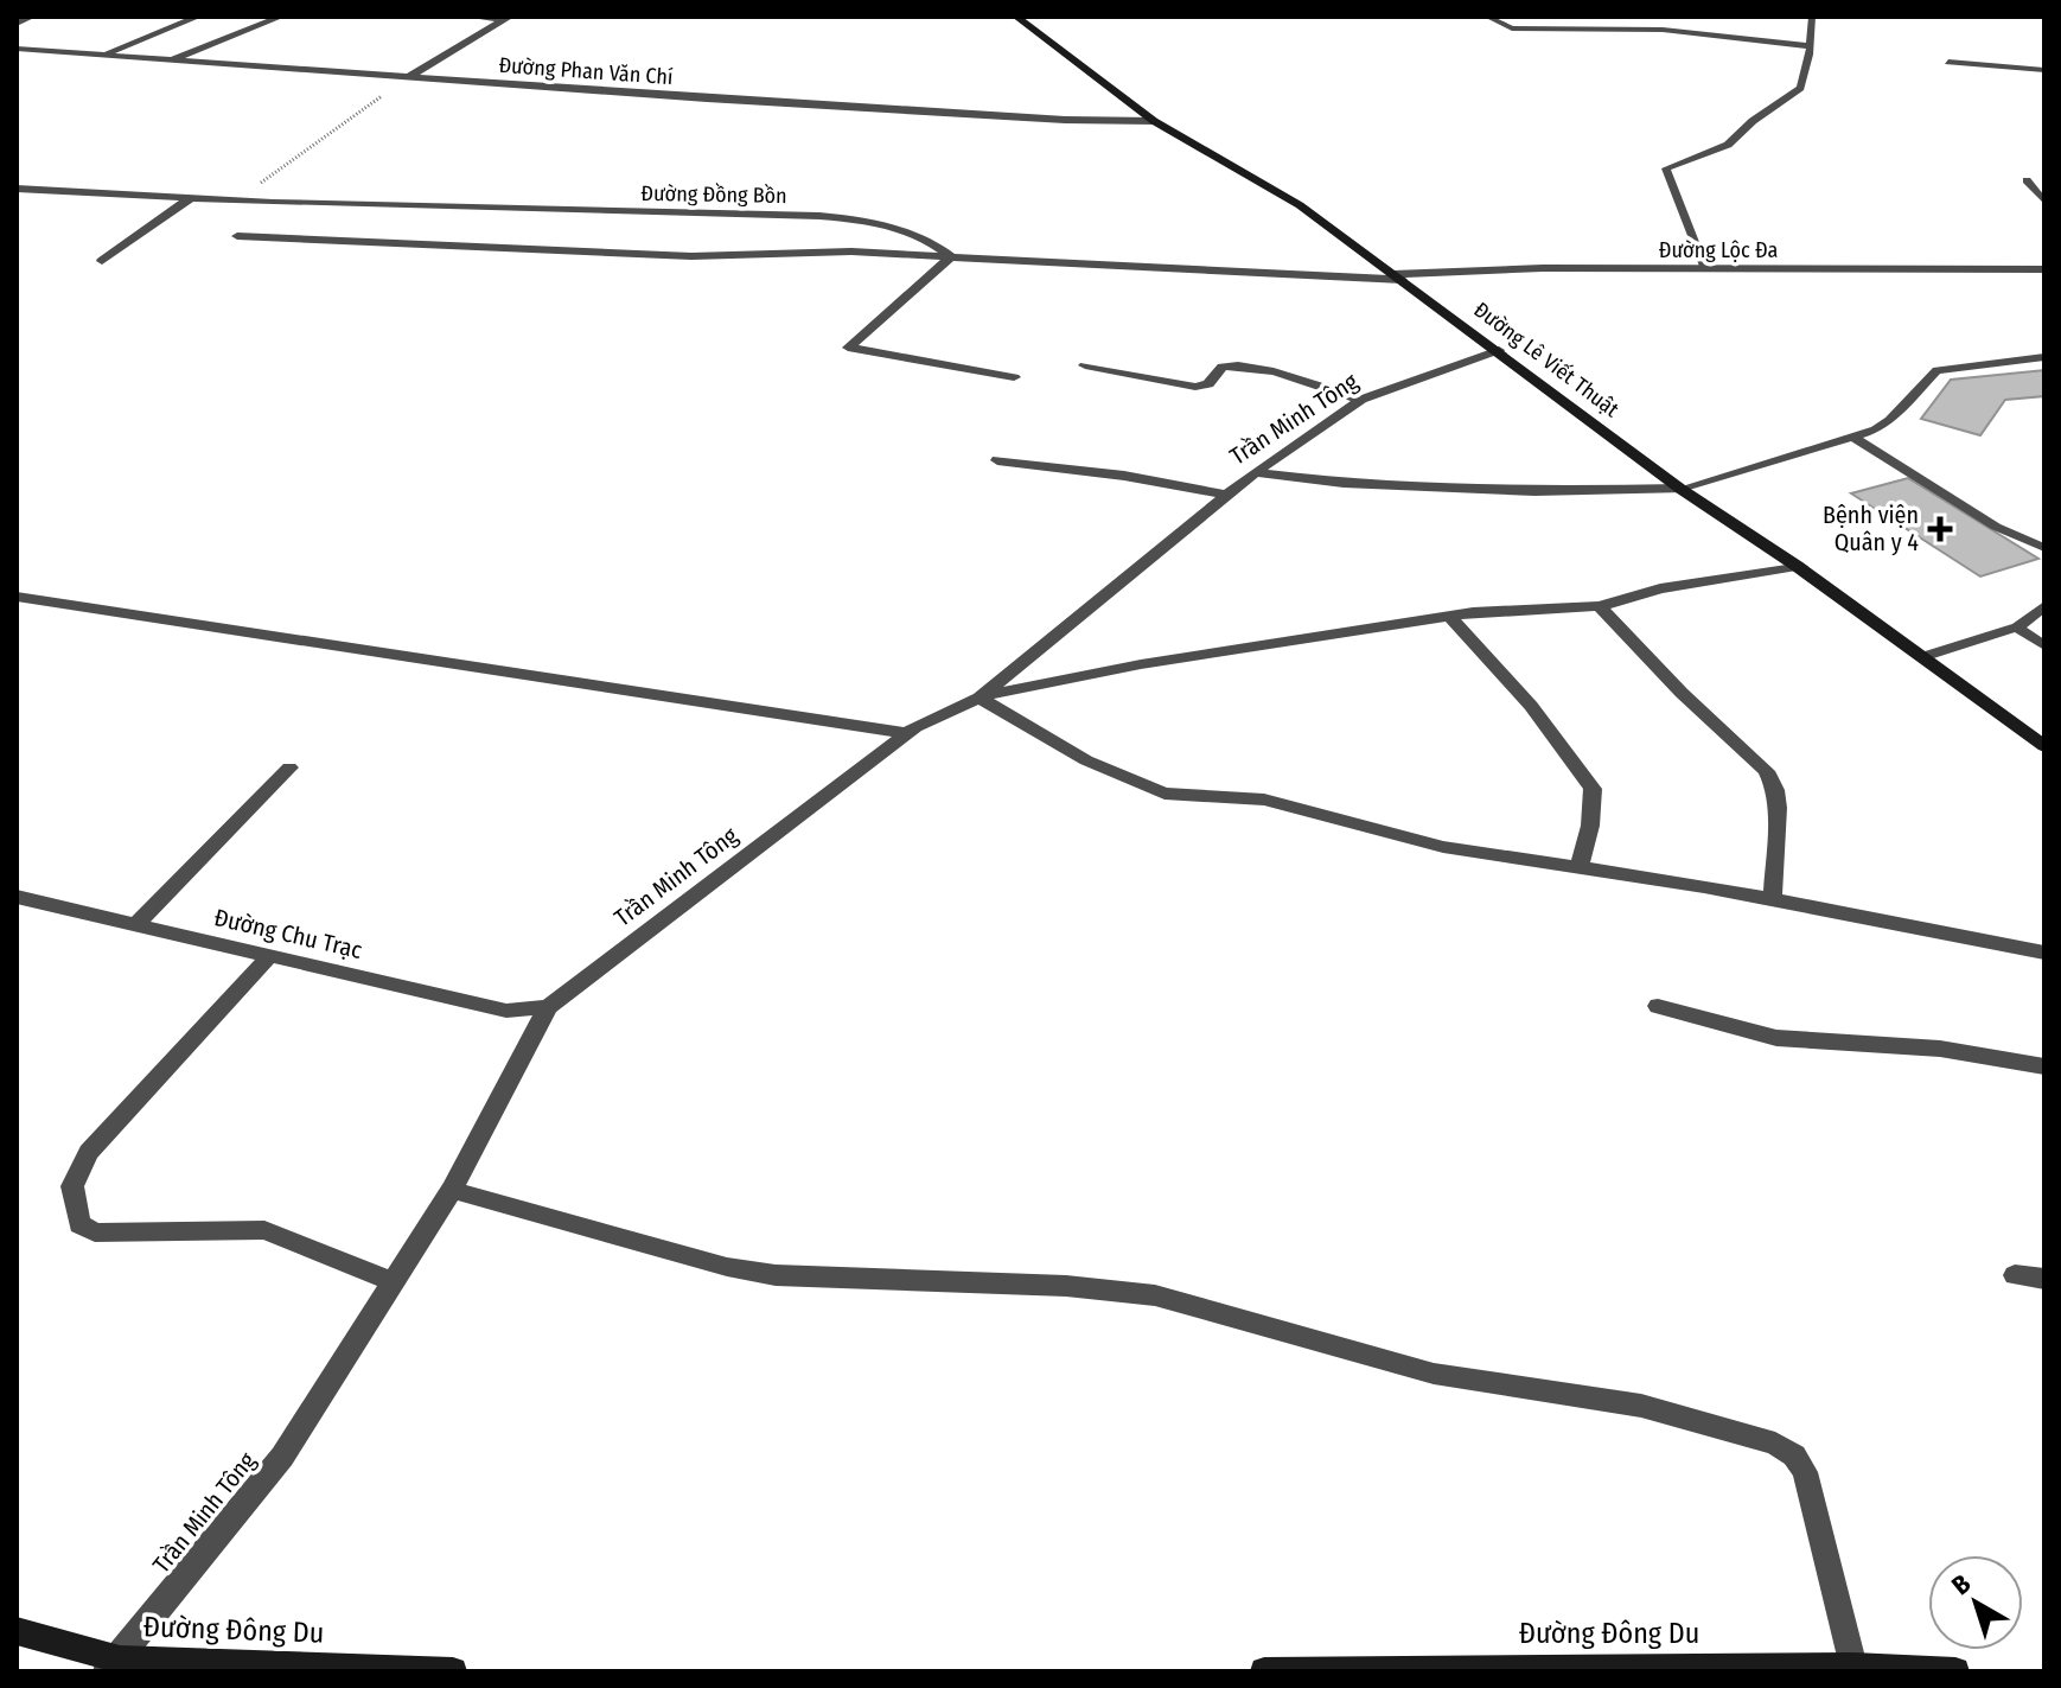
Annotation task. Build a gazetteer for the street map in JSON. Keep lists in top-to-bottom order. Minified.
{"streets":{"main road":["Đường Lê Viết Thuật","Đường Đông Du"],"street":["Đường Phan Văn Chí","Đường Đồng Bồn","Đường Lộc Đa","Trần Minh Tông","Đường Chu Trạc"]},"crossings":[["Đường Phan Văn Chí","Đường Lê Viết Thuật"],["Đường Đồng Bồn","Đường Lộc Đa"],["Đường Đồng Bồn","Đường Lê Viết Thuật"],["Đường Lộc Đa","Đường Lê Viết Thuật"],["Đường Lê Viết Thuật","Trần Minh Tông"],["Trần Minh Tông","Đường Chu Trạc"],["Trần Minh Tông","Đường Đông Du"]],"places":{"health":["Bệnh viện Quân y 4"]},"north":"top left"}
